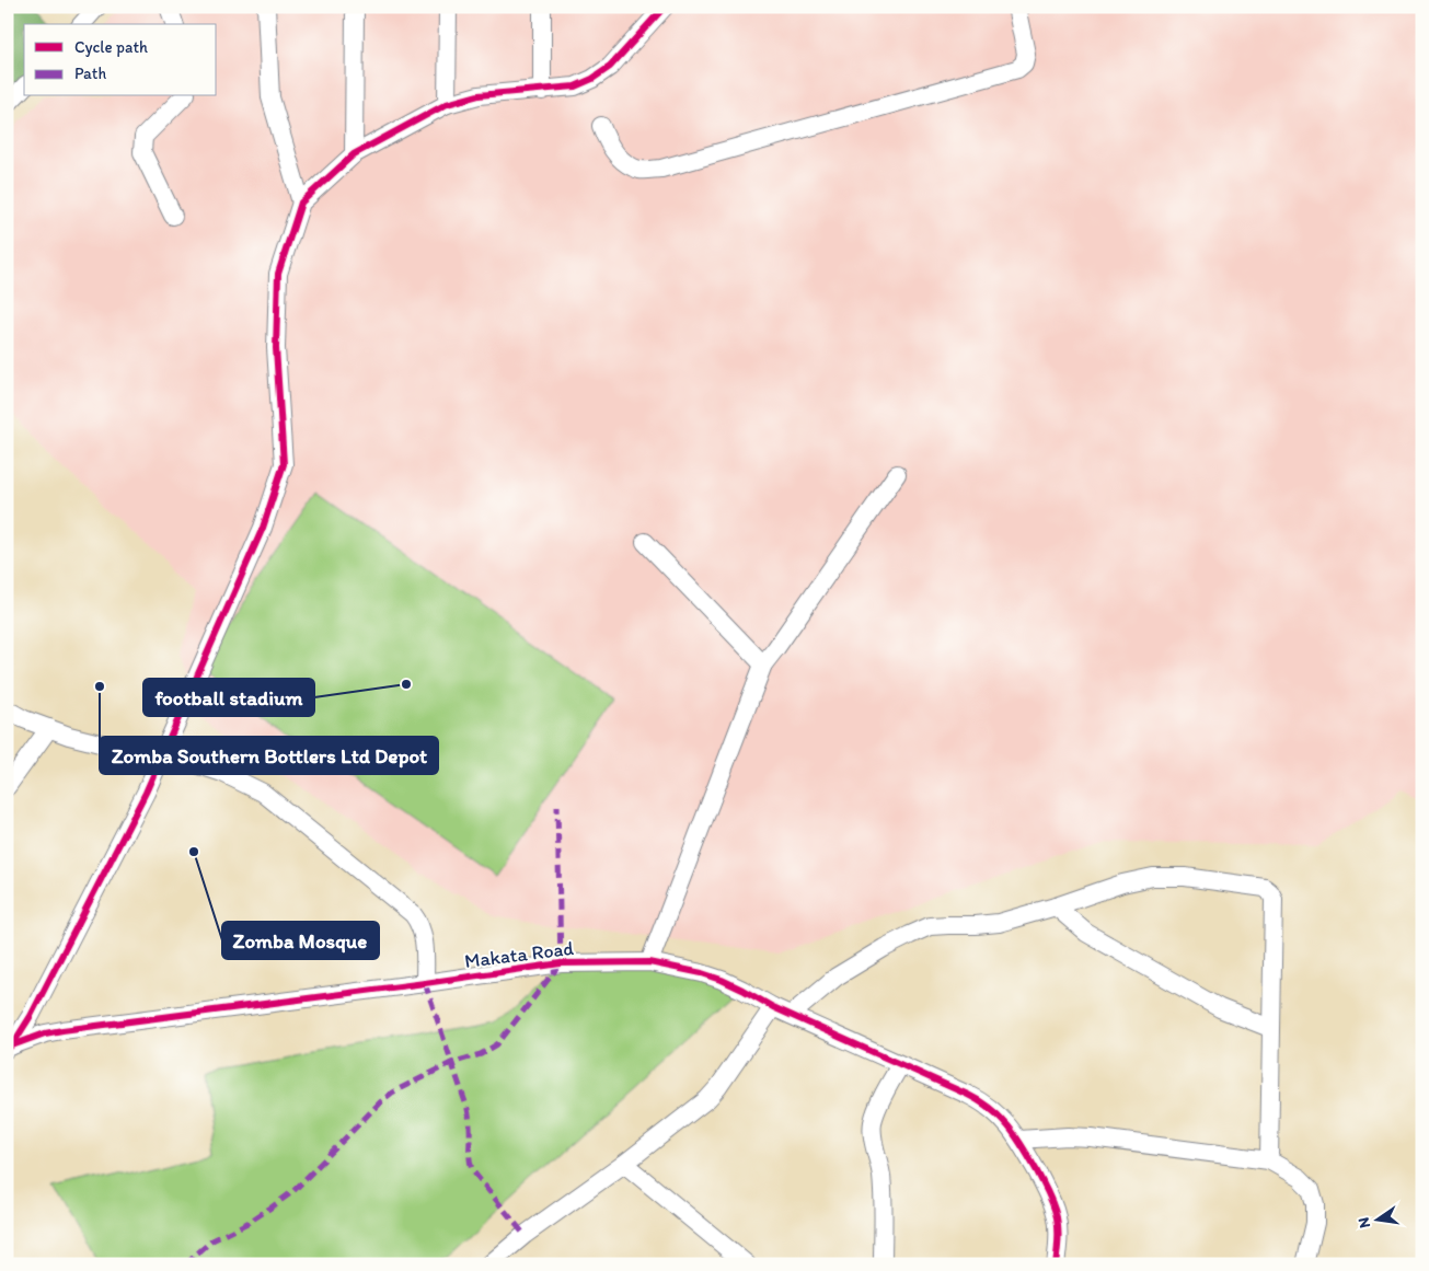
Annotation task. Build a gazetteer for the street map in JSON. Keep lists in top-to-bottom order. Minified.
{"streets":{"street":["Makata Road"]},"places":["football stadium","Zomba Southern Bottlers Ltd Depot","Zomba Mosque"],"legend":["Cycle path","Path"],"north":"left"}
